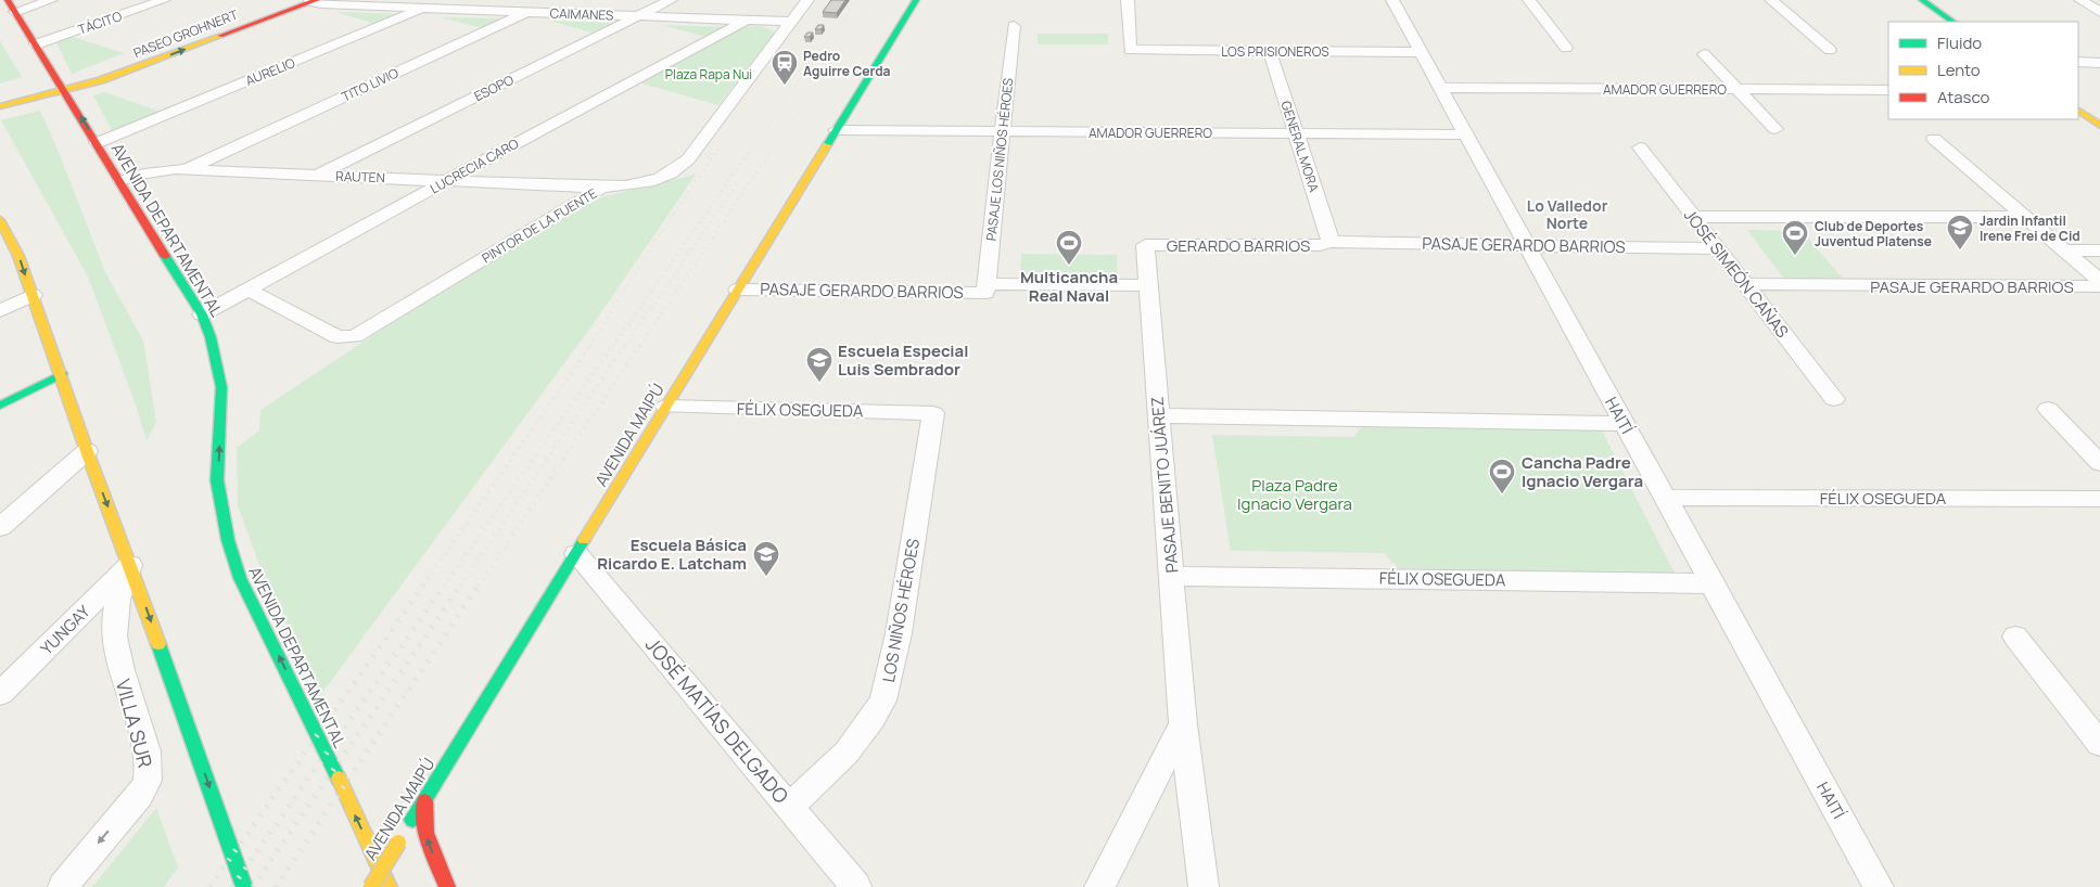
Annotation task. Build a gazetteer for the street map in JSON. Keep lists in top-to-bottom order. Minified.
{"streets":{"main road":["PASEO GROHNERT","AVENIDA DEPARTAMENTAL","AVENIDA MAIPÚ"],"street":["CAIMANES","TÁCITO","LOS PRISIONEROS","AURELIO","TITO LIVIO","ESOPO","AMADOR GUERRERO","GENERAL MORA","PASAJE LOS NIÑOS HÉROES","LUCRECIA CARO","RAUTEN","PINTOR DE LA FUENTE","GERARDO BARRIOS","PASAJE GERARDO BARRIOS","JOSÉ SIMEÓN CAÑAS","FÉLIX OSEGUEDA","HAITÍ","PASAJE BENITO JUÁREZ","LOS NIÑOS HÉROES","YUNGAY","JOSÉ MATÍAS DELGADO","VILLA SUR"]},"crossings":[["CAIMANES","PASEO GROHNERT"],["CAIMANES","AURELIO"],["CAIMANES","TITO LIVIO"],["CAIMANES","ESOPO"],["CAIMANES","LUCRECIA CARO"],["CAIMANES","PINTOR DE LA FUENTE"],["TÁCITO","AVENIDA DEPARTAMENTAL"],["PASEO GROHNERT","AVENIDA DEPARTAMENTAL"],["LOS PRISIONEROS","GENERAL MORA"],["LOS PRISIONEROS","HAITÍ"],["AURELIO","AVENIDA DEPARTAMENTAL"],["TITO LIVIO","RAUTEN"],["ESOPO","RAUTEN"],["AMADOR GUERRERO","GENERAL MORA"],["AMADOR GUERRERO","PASAJE LOS NIÑOS HÉROES"],["AMADOR GUERRERO","HAITÍ"],["AMADOR GUERRERO","AVENIDA MAIPÚ"],["GENERAL MORA","GERARDO BARRIOS"],["GENERAL MORA","PASAJE GERARDO BARRIOS"],["PASAJE LOS NIÑOS HÉROES","PASAJE GERARDO BARRIOS"],["LUCRECIA CARO","RAUTEN"],["LUCRECIA CARO","PINTOR DE LA FUENTE"],["LUCRECIA CARO","AVENIDA DEPARTAMENTAL"],["RAUTEN","PINTOR DE LA FUENTE"],["RAUTEN","AVENIDA DEPARTAMENTAL"],["GERARDO BARRIOS","PASAJE GERARDO BARRIOS"],["GERARDO BARRIOS","PASAJE BENITO JUÁREZ"],["PASAJE GERARDO BARRIOS","JOSÉ SIMEÓN CAÑAS"],["PASAJE GERARDO BARRIOS","HAITÍ"],["PASAJE GERARDO BARRIOS","AVENIDA MAIPÚ"],["PASAJE GERARDO BARRIOS","PASAJE BENITO JUÁREZ"],["FÉLIX OSEGUEDA","HAITÍ"],["FÉLIX OSEGUEDA","AVENIDA MAIPÚ"],["FÉLIX OSEGUEDA","PASAJE BENITO JUÁREZ"],["FÉLIX OSEGUEDA","LOS NIÑOS HÉROES"],["AVENIDA MAIPÚ","JOSÉ MATÍAS DELGADO"],["LOS NIÑOS HÉROES","JOSÉ MATÍAS DELGADO"],["YUNGAY","VILLA SUR"]],"one_way":["VILLA SUR"],"districts":["Lo Valledor Norte"],"parks":["Plaza Rapa Nui","Plaza Padre Ignacio Vergara"],"places":{"station":["Pedro Aguirre Cerda"],"school or university":["Jardin Infantil Irene Frei de Cid","Escuela Especial Luis Sembrador","Escuela Básica Ricardo E. Latcham"],"sports":["Club de Deportes Juventud Platense","Multicancha Real Naval","Cancha Padre Ignacio Vergara"]},"legend":["Fluido","Lento","Atasco"]}
